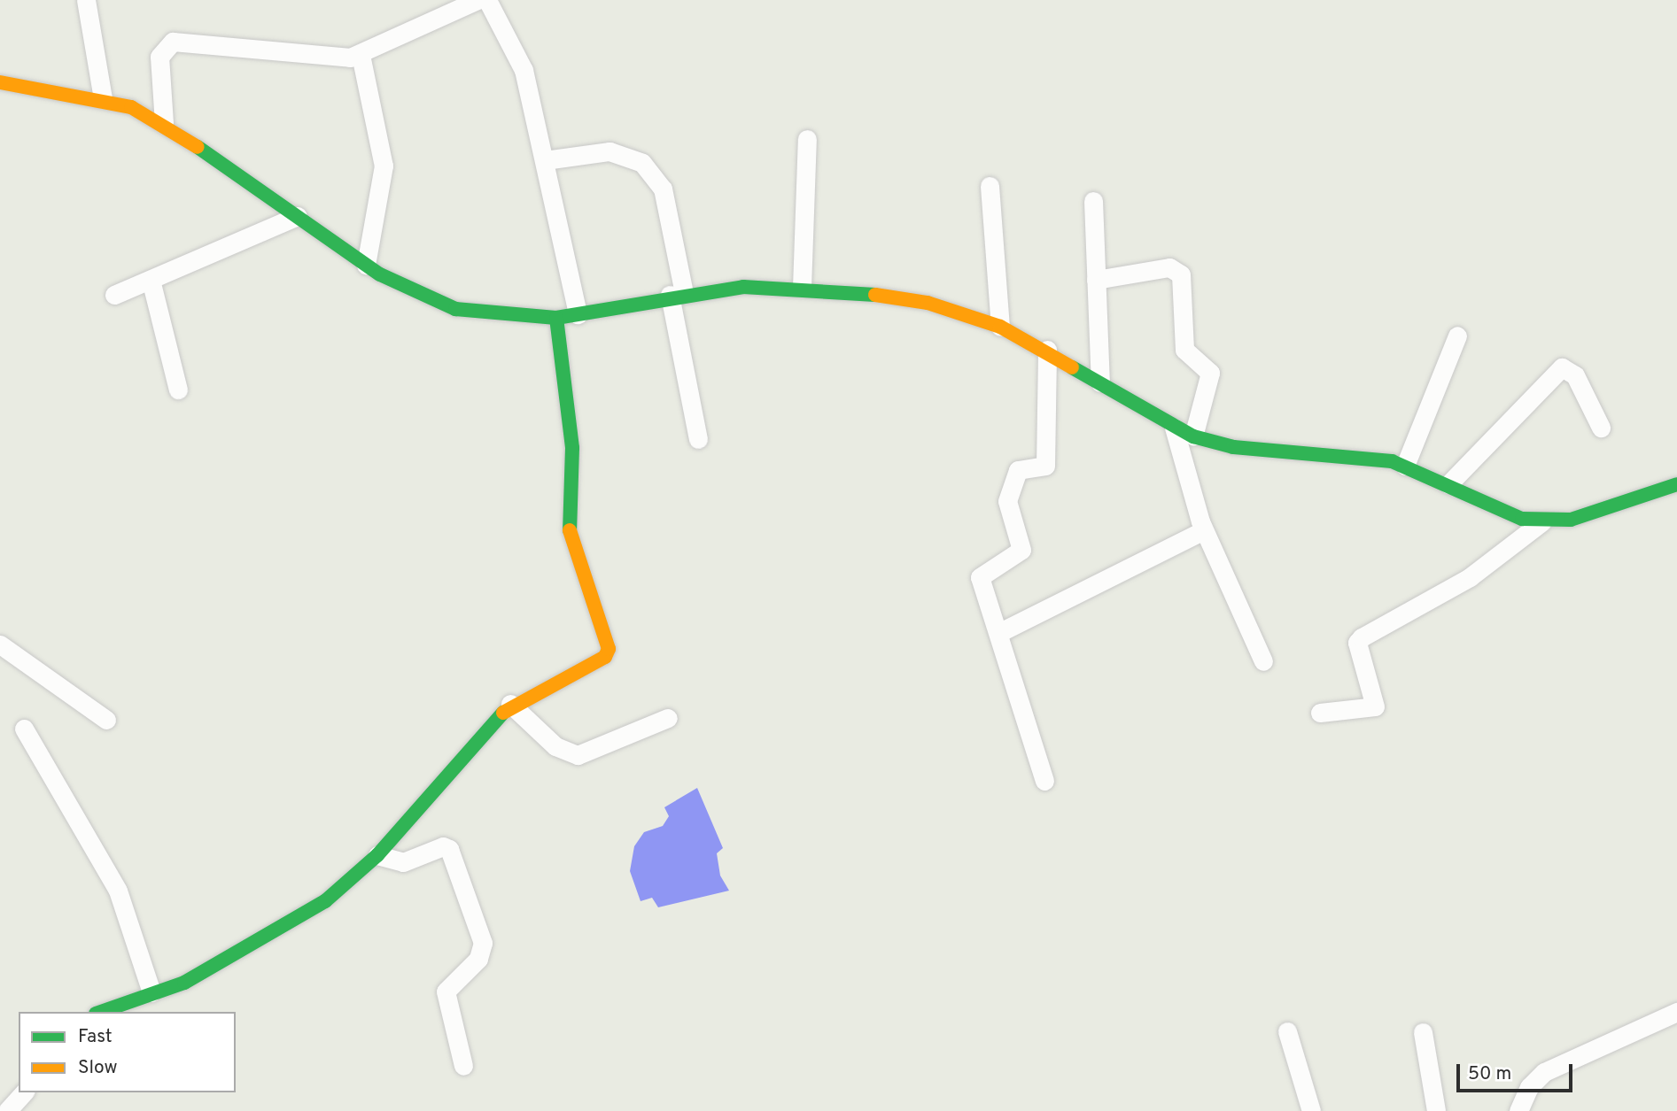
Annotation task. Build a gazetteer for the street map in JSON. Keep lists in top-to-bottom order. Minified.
{"legend":["Fast","Slow"],"scale_bar":"50 m"}
